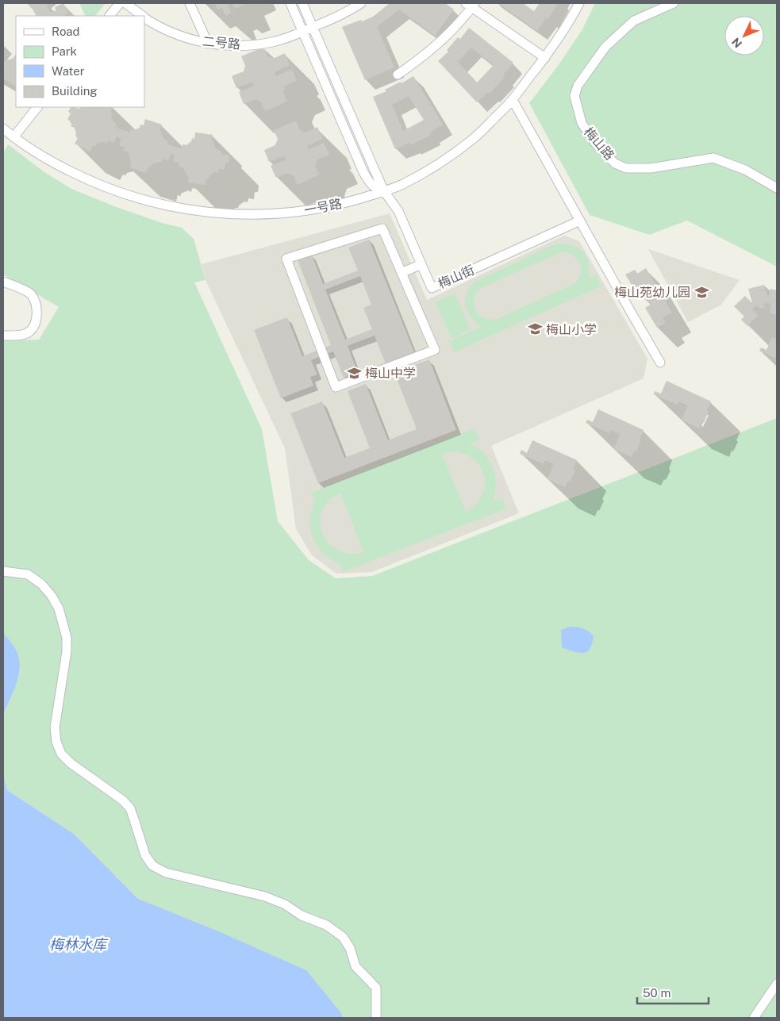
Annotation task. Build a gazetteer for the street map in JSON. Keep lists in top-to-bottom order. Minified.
{"streets":{"street":["二号路","梅山路","一号路","梅山街"]},"crossings":[["二号路","梅山街"],["一号路","梅山街"]],"water":["梅林水库"],"places":{"school or university":["梅山苑幼儿园","梅山小学","梅山中学"]},"legend":["Road","Park","Water","Building"],"scale_bar":"50 m","north":"bottom left"}
